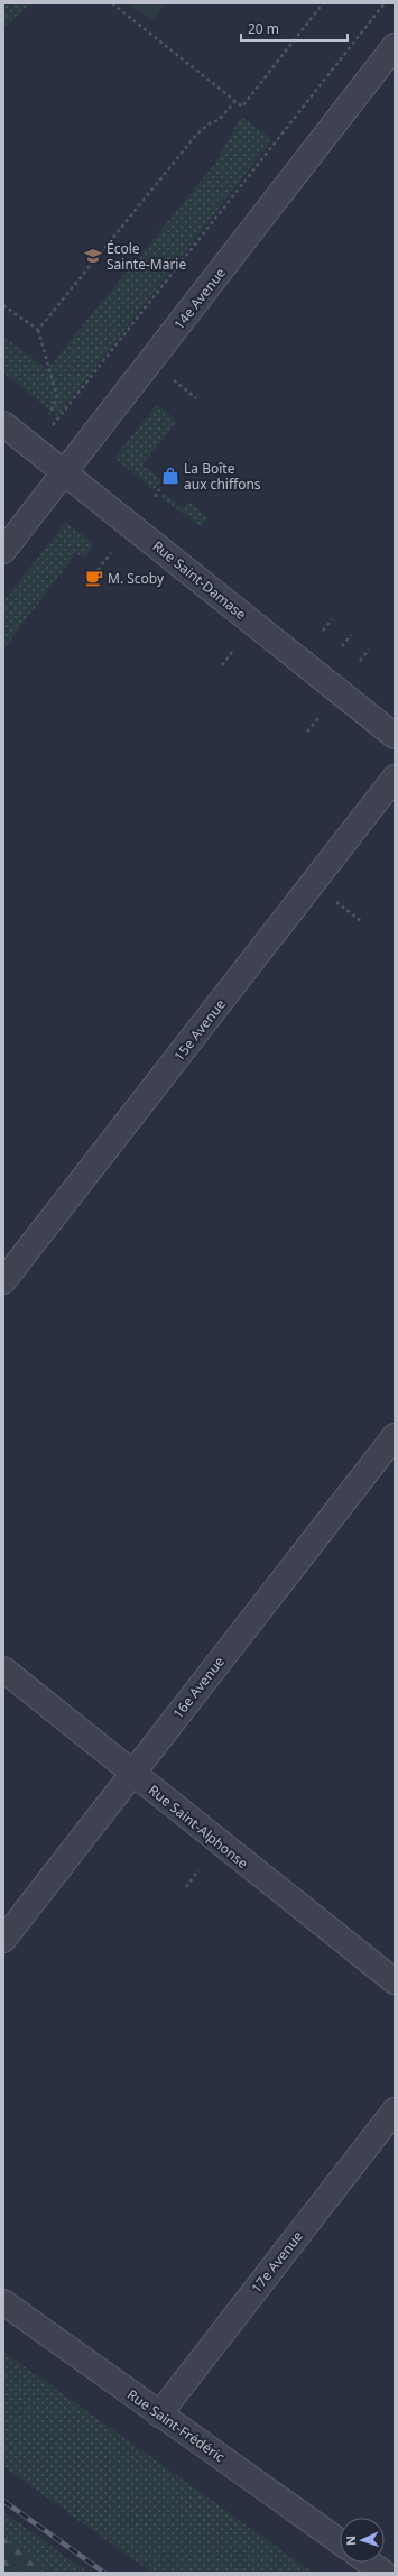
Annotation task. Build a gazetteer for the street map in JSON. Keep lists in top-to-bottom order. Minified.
{"streets":{"street":["14e Avenue","Rue Saint-Damase","15e Avenue","16e Avenue","Rue Saint-Alphonse","17e Avenue","Rue Saint-Frédéric"]},"crossings":[["14e Avenue","Rue Saint-Damase"],["16e Avenue","Rue Saint-Alphonse"],["17e Avenue","Rue Saint-Frédéric"]],"places":{"school or university":["École Sainte-Marie"],"shop":["La Boîte aux chiffons"],"cafe":["M. Scoby"]},"scale_bar":"20 m","north":"left"}
